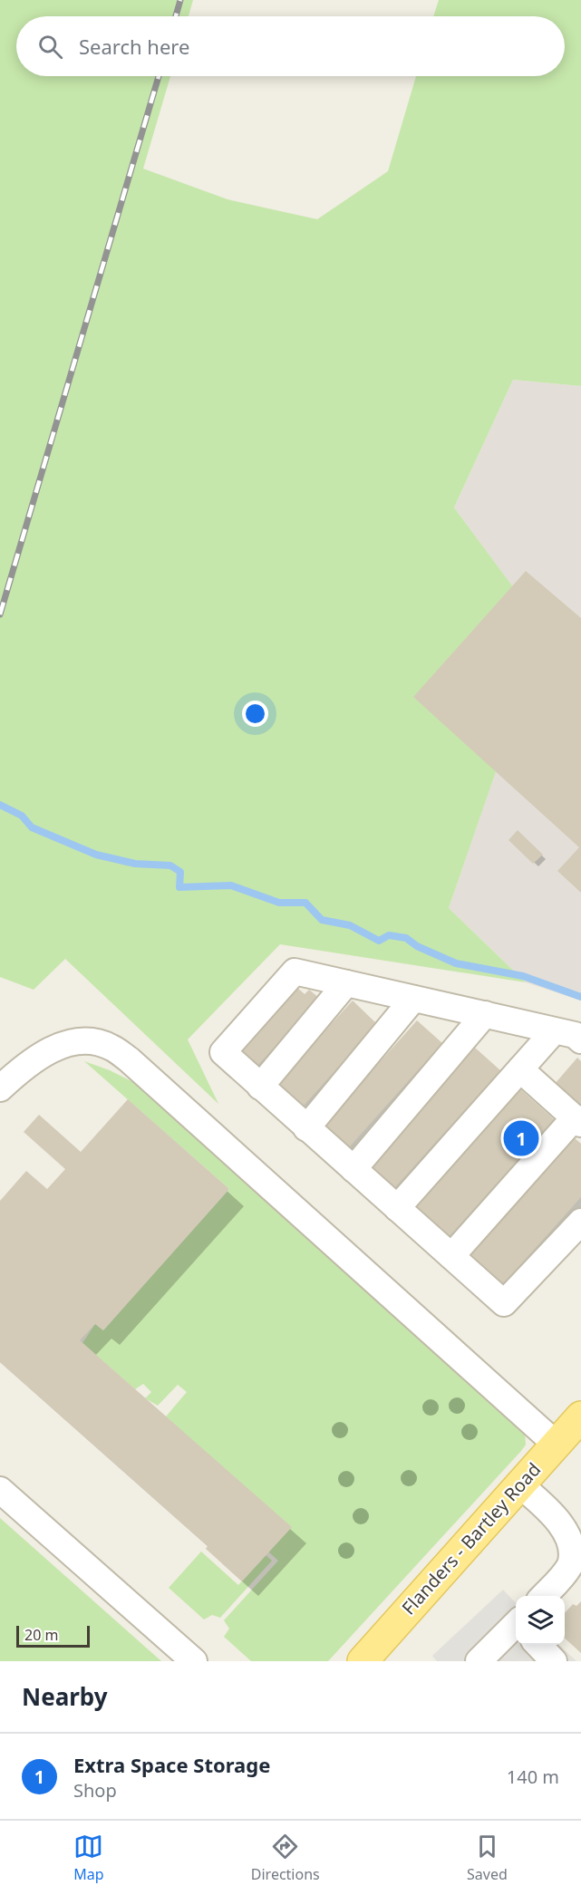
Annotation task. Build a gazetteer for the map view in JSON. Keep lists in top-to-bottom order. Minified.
{"streets":{"main road":["Flanders - Bartley Road"]},"scale_bar":"20 m","page":{"search":"Search here","pins":"1","scale":"20 m","heading":"Nearby","list":[{"mark":"1","name":"Extra Space Storage","note":"Shop","value":"140 m"}],"nav":["Map","Directions","Saved"]}}
